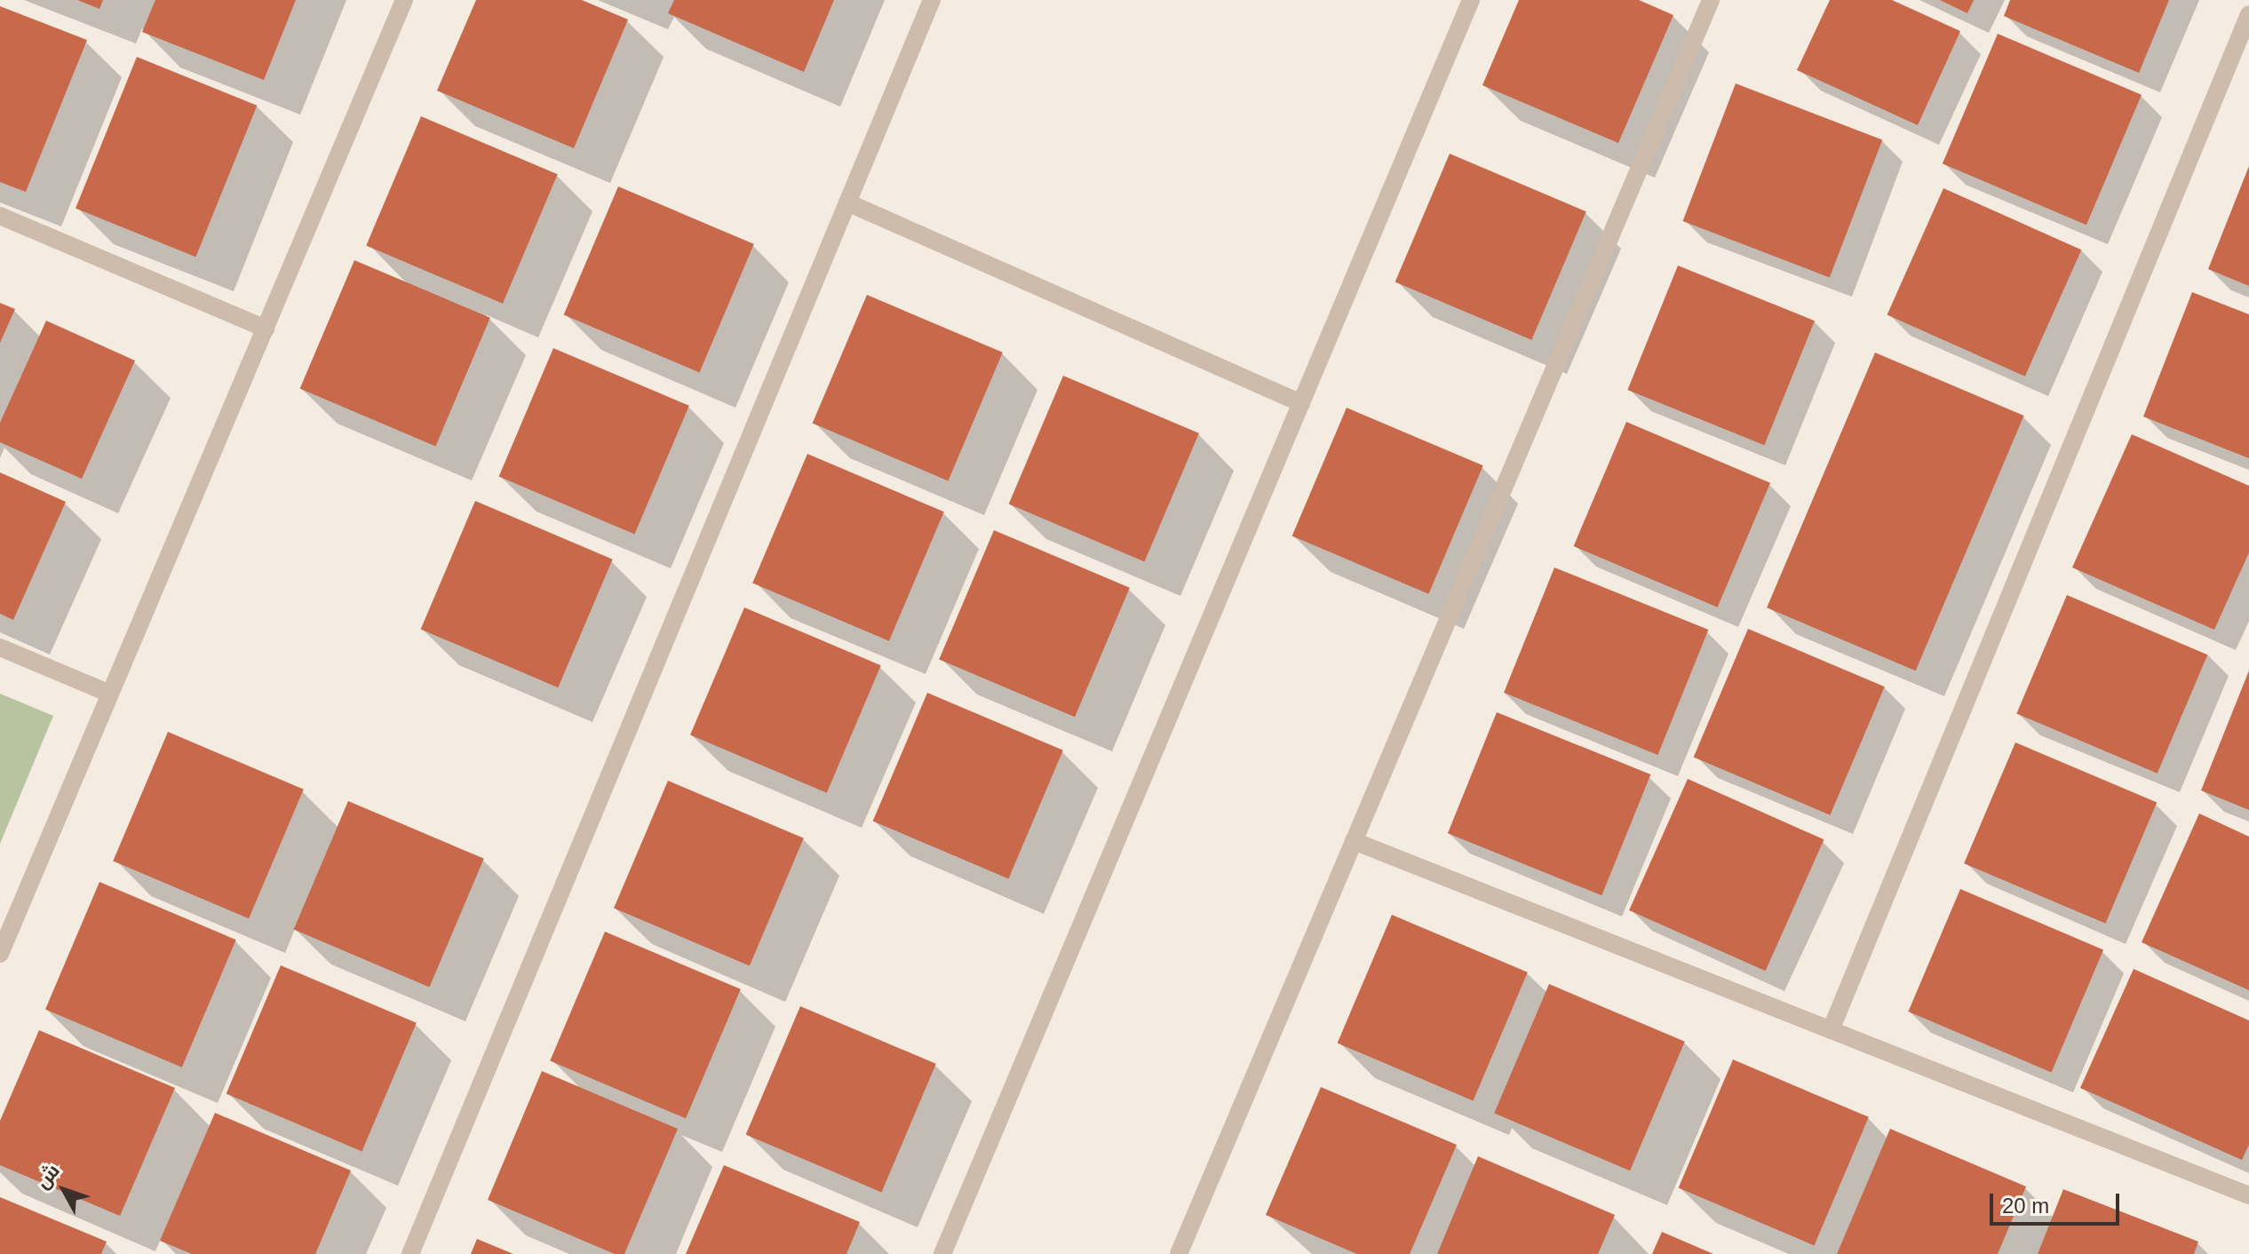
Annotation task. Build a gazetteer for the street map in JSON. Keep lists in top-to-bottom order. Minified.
{"scale_bar":"20 m","north":"top left"}
